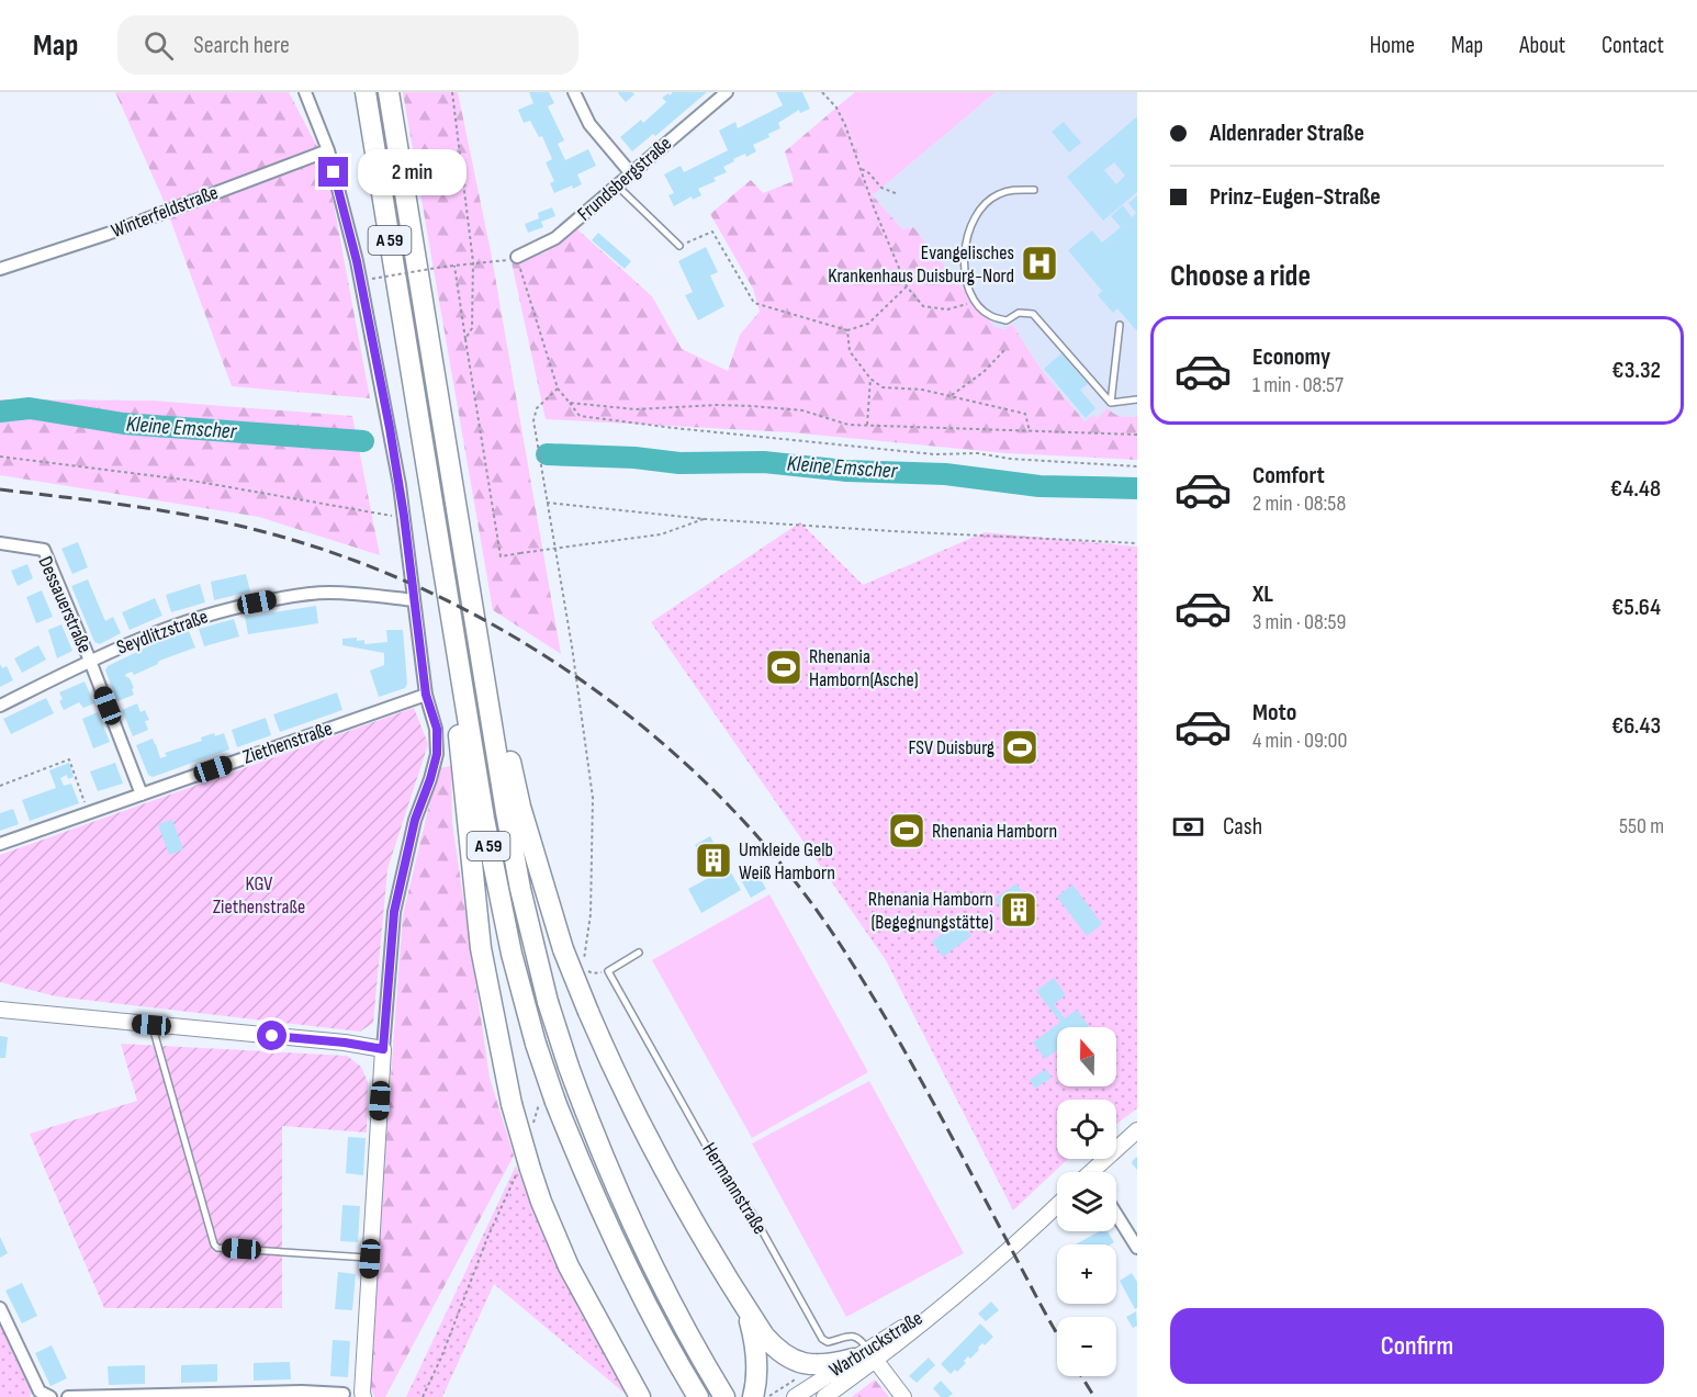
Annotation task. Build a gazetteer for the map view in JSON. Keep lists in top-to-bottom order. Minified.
{"streets":{"highway":["A 59"],"street":["Frundsbergstraße","Winterfeldstraße","Dessauerstraße","Seydlitzstraße","Ziethenstraße","Hermannstraße","Warbruckstraße"]},"crossings":[["Dessauerstraße","Seydlitzstraße"],["Hermannstraße","Warbruckstraße"]],"water":["Kleine Emscher"],"parks":["KGV Ziethenstraße"],"places":{"hospital":["Evangelisches Krankenhaus Duisburg-Nord"],"sports":["Rhenania Hamborn(Asche)","FSV Duisburg","Rhenania Hamborn"],"building":["Umkleide Gelb Weiß Hamborn","Rhenania Hamborn (Begegnungstätte)"]},"north":"top","page":{"header":"Map","search":"Search here","nav":["Home","Map","About","Contact"],"banner":["Aldenrader Straße","Prinz-Eugen-Straße"],"bubble":"2 min","heading":"Choose a ride","list":[{"name":"Economy","note":"1 min · 08:57","value":"€3.32"},{"name":"Comfort","note":"2 min · 08:58","value":"€4.48"},{"name":"XL","note":"3 min · 08:59","value":"€5.64"},{"name":"Moto","note":"4 min · 09:00","value":"€6.43"}],"pay":["Cash","550 m"],"map_buttons":["+","−"],"buttons":"Confirm"}}
